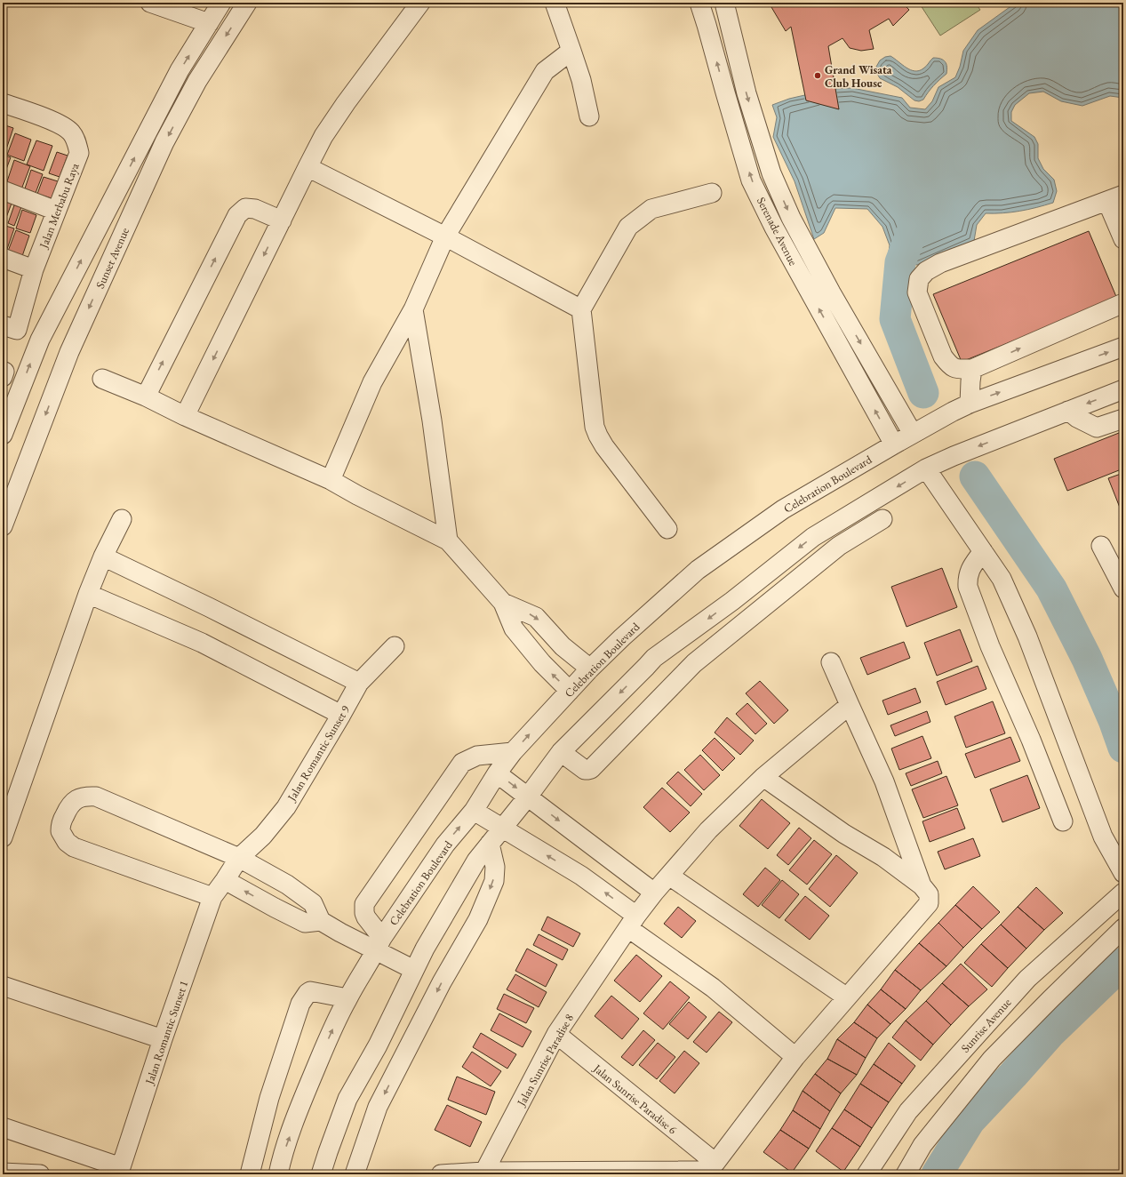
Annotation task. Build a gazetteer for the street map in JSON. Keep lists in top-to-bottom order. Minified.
{"streets":{"street":["Jalan Merbabu Raya","Serenade Avenue","Sunset Avenue","Celebration Boulevard","Jalan Romantic Sunset 9","Sunrise Avenue","Jalan Romantic Sunset 1","Jalan Sunrise Paradise 8","Jalan Sunrise Paradise 6"]},"crossings":[["Serenade Avenue","Celebration Boulevard"],["Jalan Romantic Sunset 9","Jalan Romantic Sunset 1"],["Jalan Sunrise Paradise 8","Jalan Sunrise Paradise 6"]],"places":["Grand Wisata Club House"]}
